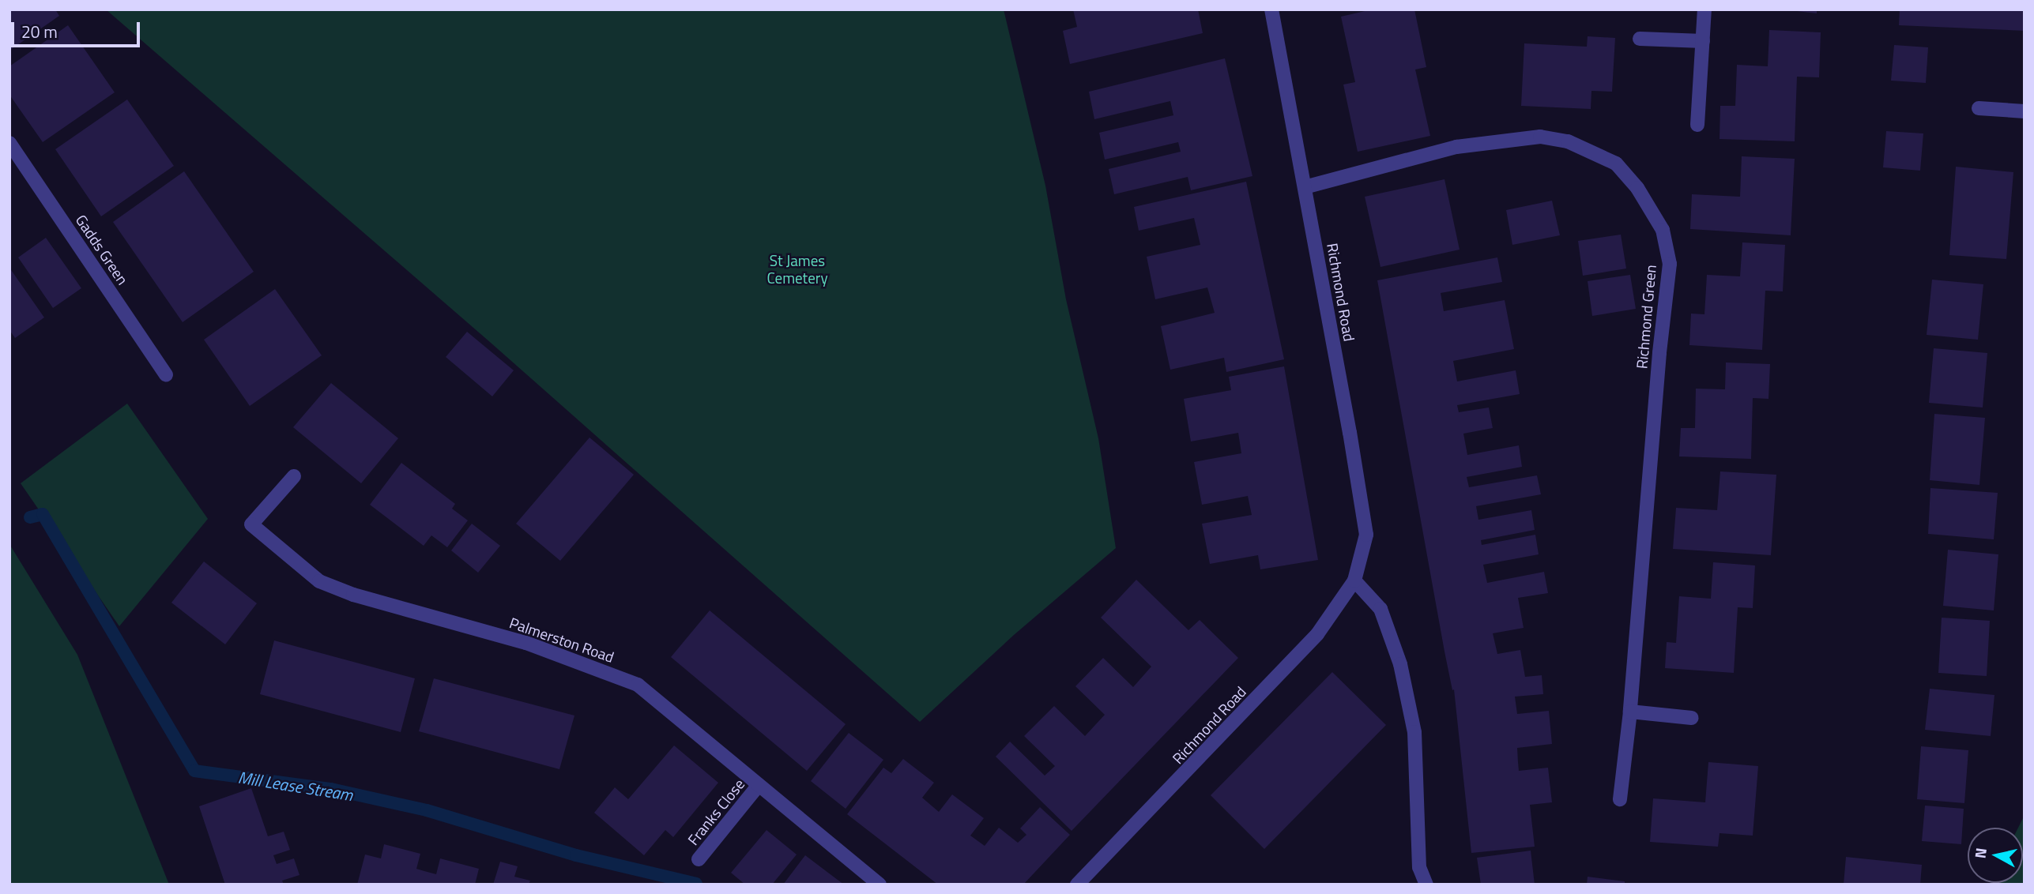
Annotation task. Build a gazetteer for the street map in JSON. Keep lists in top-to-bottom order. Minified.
{"streets":{"street":["Gadds Green","Richmond Road","Richmond Green","Palmerston Road","Franks Close"]},"crossings":[["Richmond Road","Richmond Green"],["Palmerston Road","Franks Close"]],"water":["Mill Lease Stream"],"parks":["St James Cemetery"],"scale_bar":"20 m","north":"left"}
